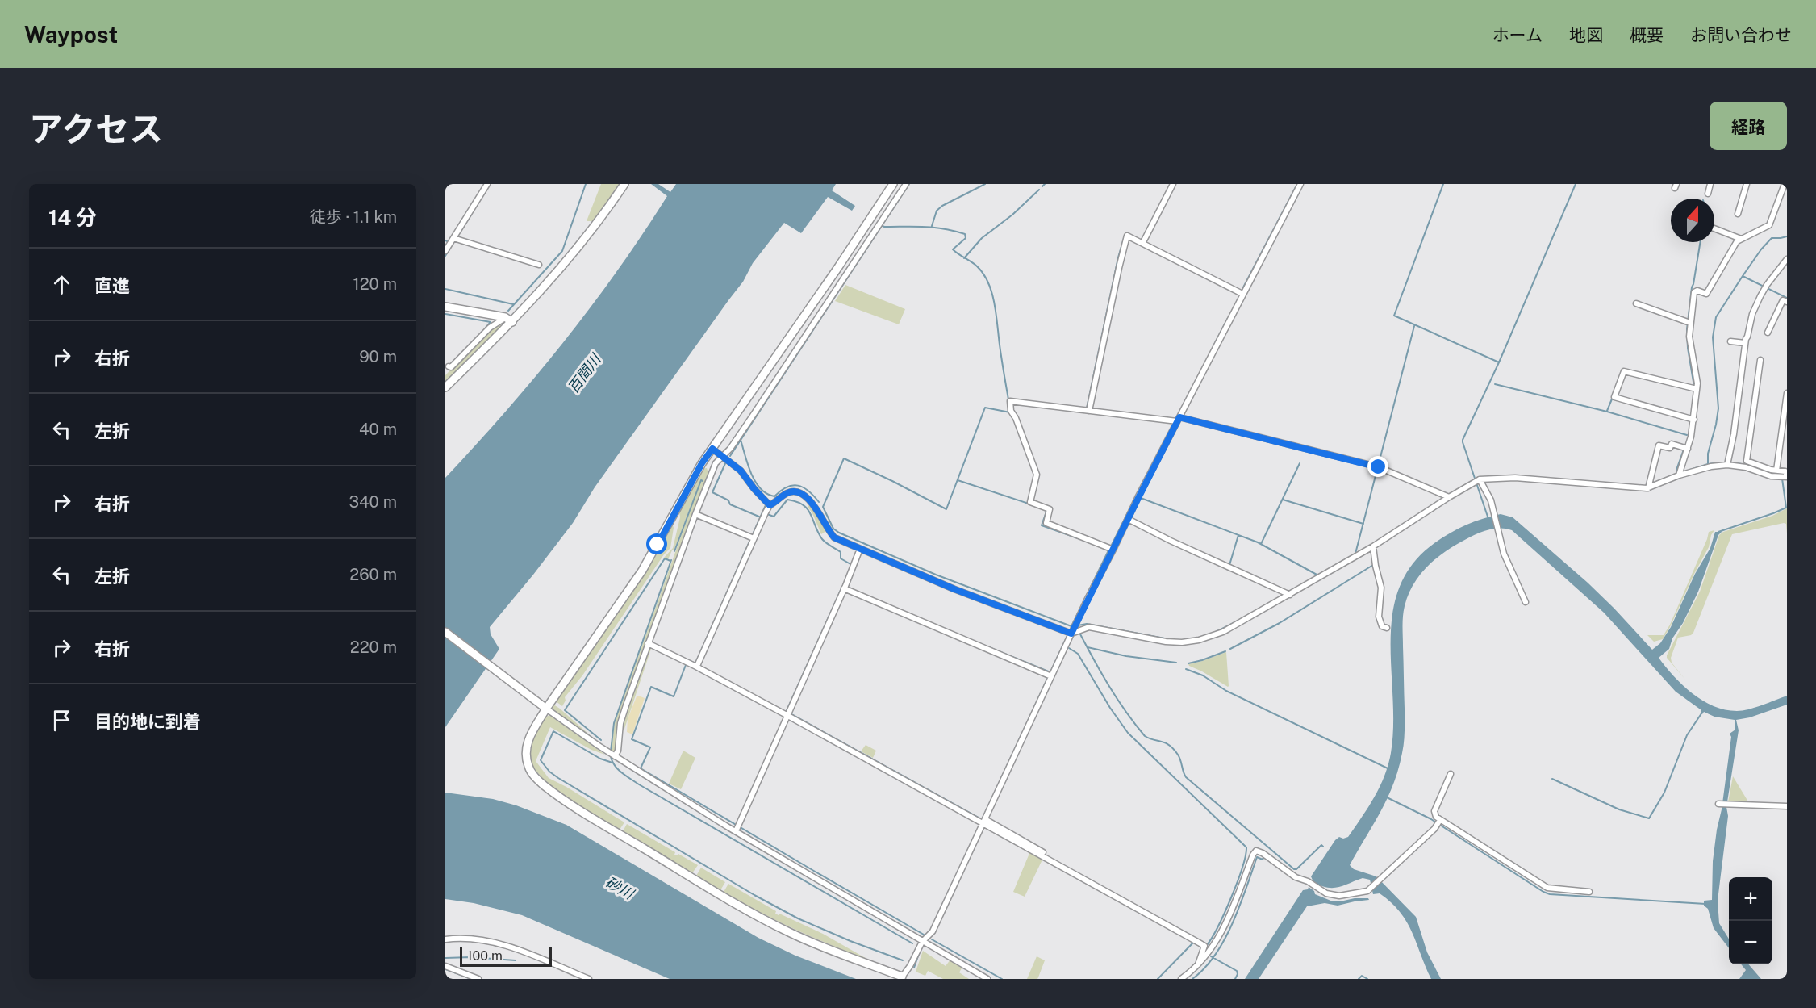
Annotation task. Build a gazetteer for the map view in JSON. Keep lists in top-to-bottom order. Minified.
{"water":["百間川","砂川"],"scale_bar":"100 m","north":"top","page":{"header":"Waypost","nav":["ホーム","地図","概要","お問い合わせ"],"title":"アクセス","buttons":"経路","heading":["14 分","徒歩 · 1.1 km"],"list":[["直進","120 m"],["右折","90 m"],["左折","40 m"],["右折","340 m"],["左折","260 m"],["右折","220 m"],"目的地に到着"],"map_buttons":["+","−"],"scale":"100 m"}}
